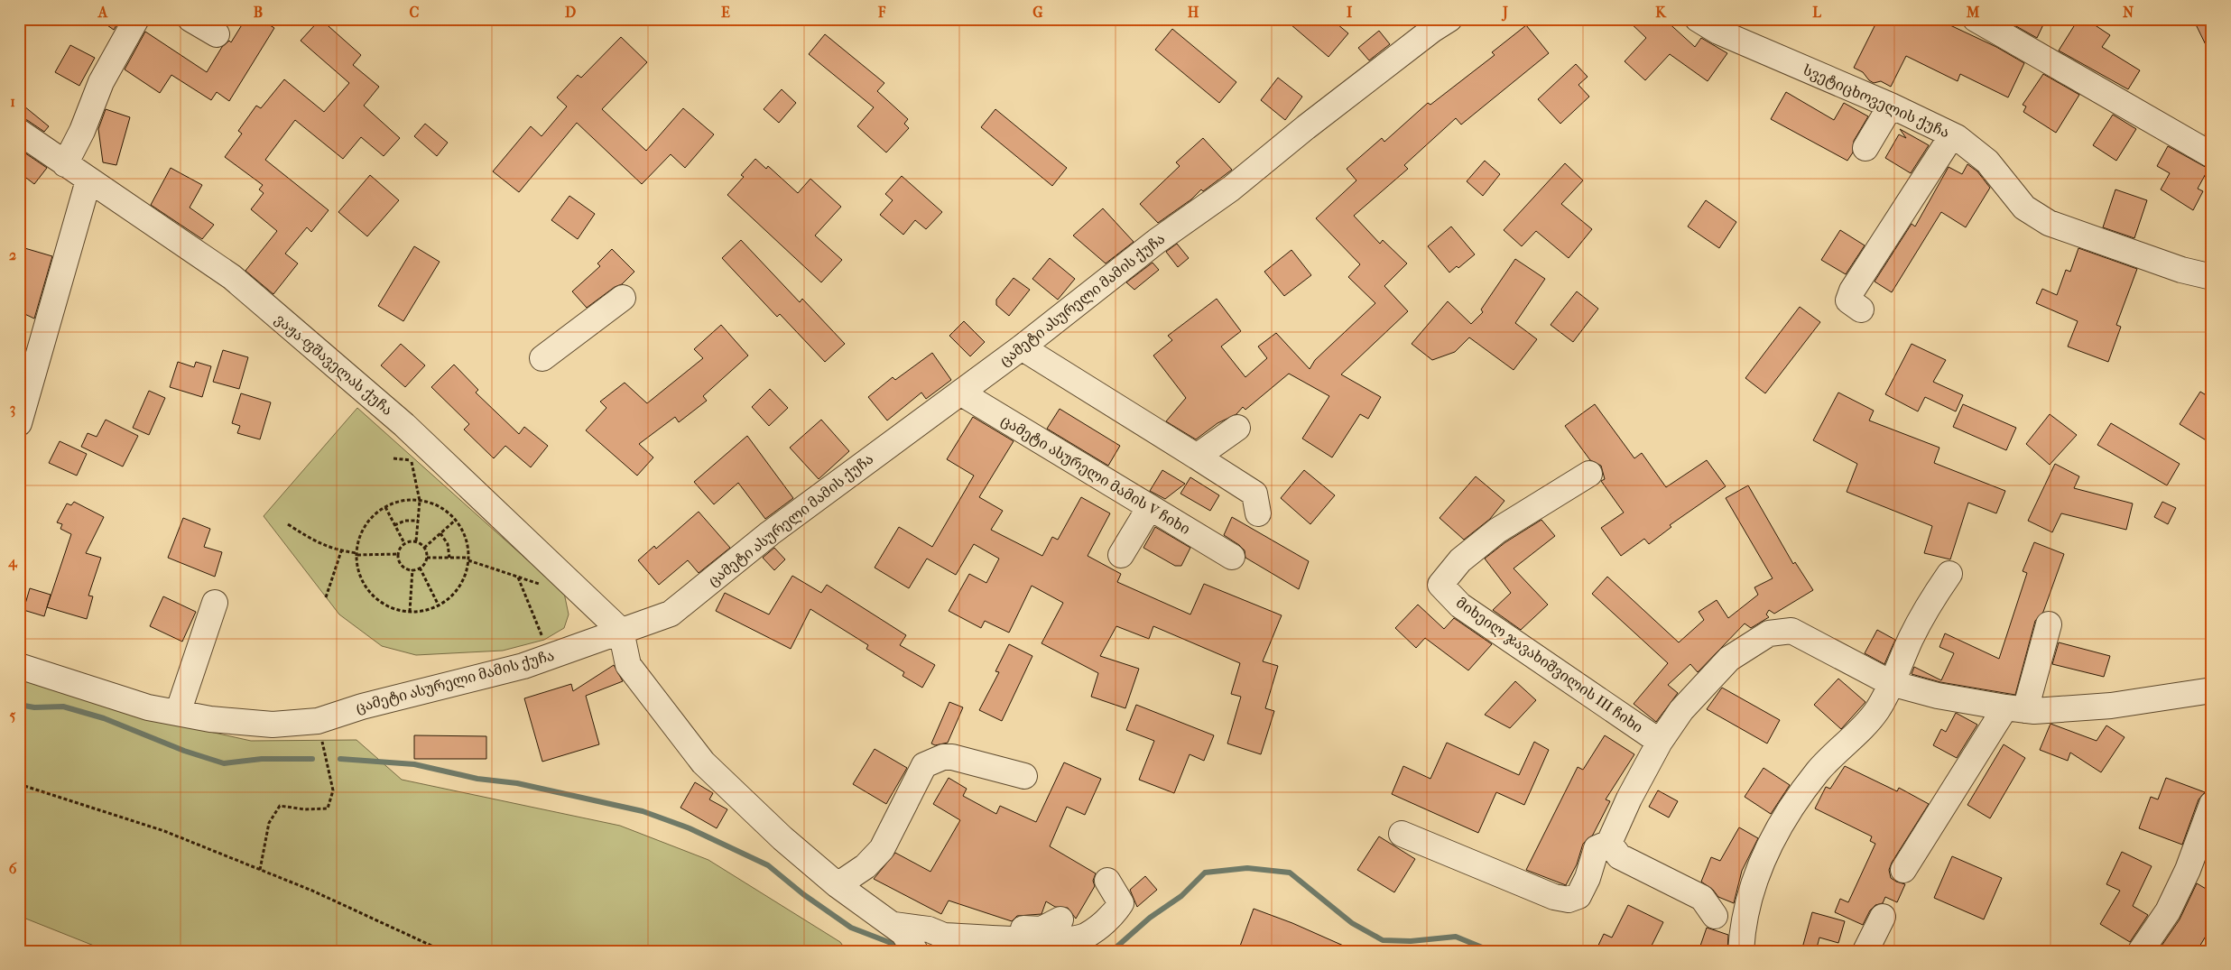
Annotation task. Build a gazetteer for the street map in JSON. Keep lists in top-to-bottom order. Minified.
{"streets":{"street":["სვეტიცხოველის ქუჩა","ცამეტი ასურელი მამის ქუჩა","ვაჟა-ფშაველას ქუჩა","ცამეტი ასურელი მამის V ჩიხი","მიხეილ ჯავახიშვილის III ჩიხი"]},"crossings":[["ცამეტი ასურელი მამის ქუჩა","ვაჟა-ფშაველას ქუჩა"],["ცამეტი ასურელი მამის ქუჩა","ცამეტი ასურელი მამის V ჩიხი"]],"grid":{"columns":["A","B","C","D","E","F","G","H","I","J","K","L","M","N"],"rows":["1","2","3","4","5","6"]}}
